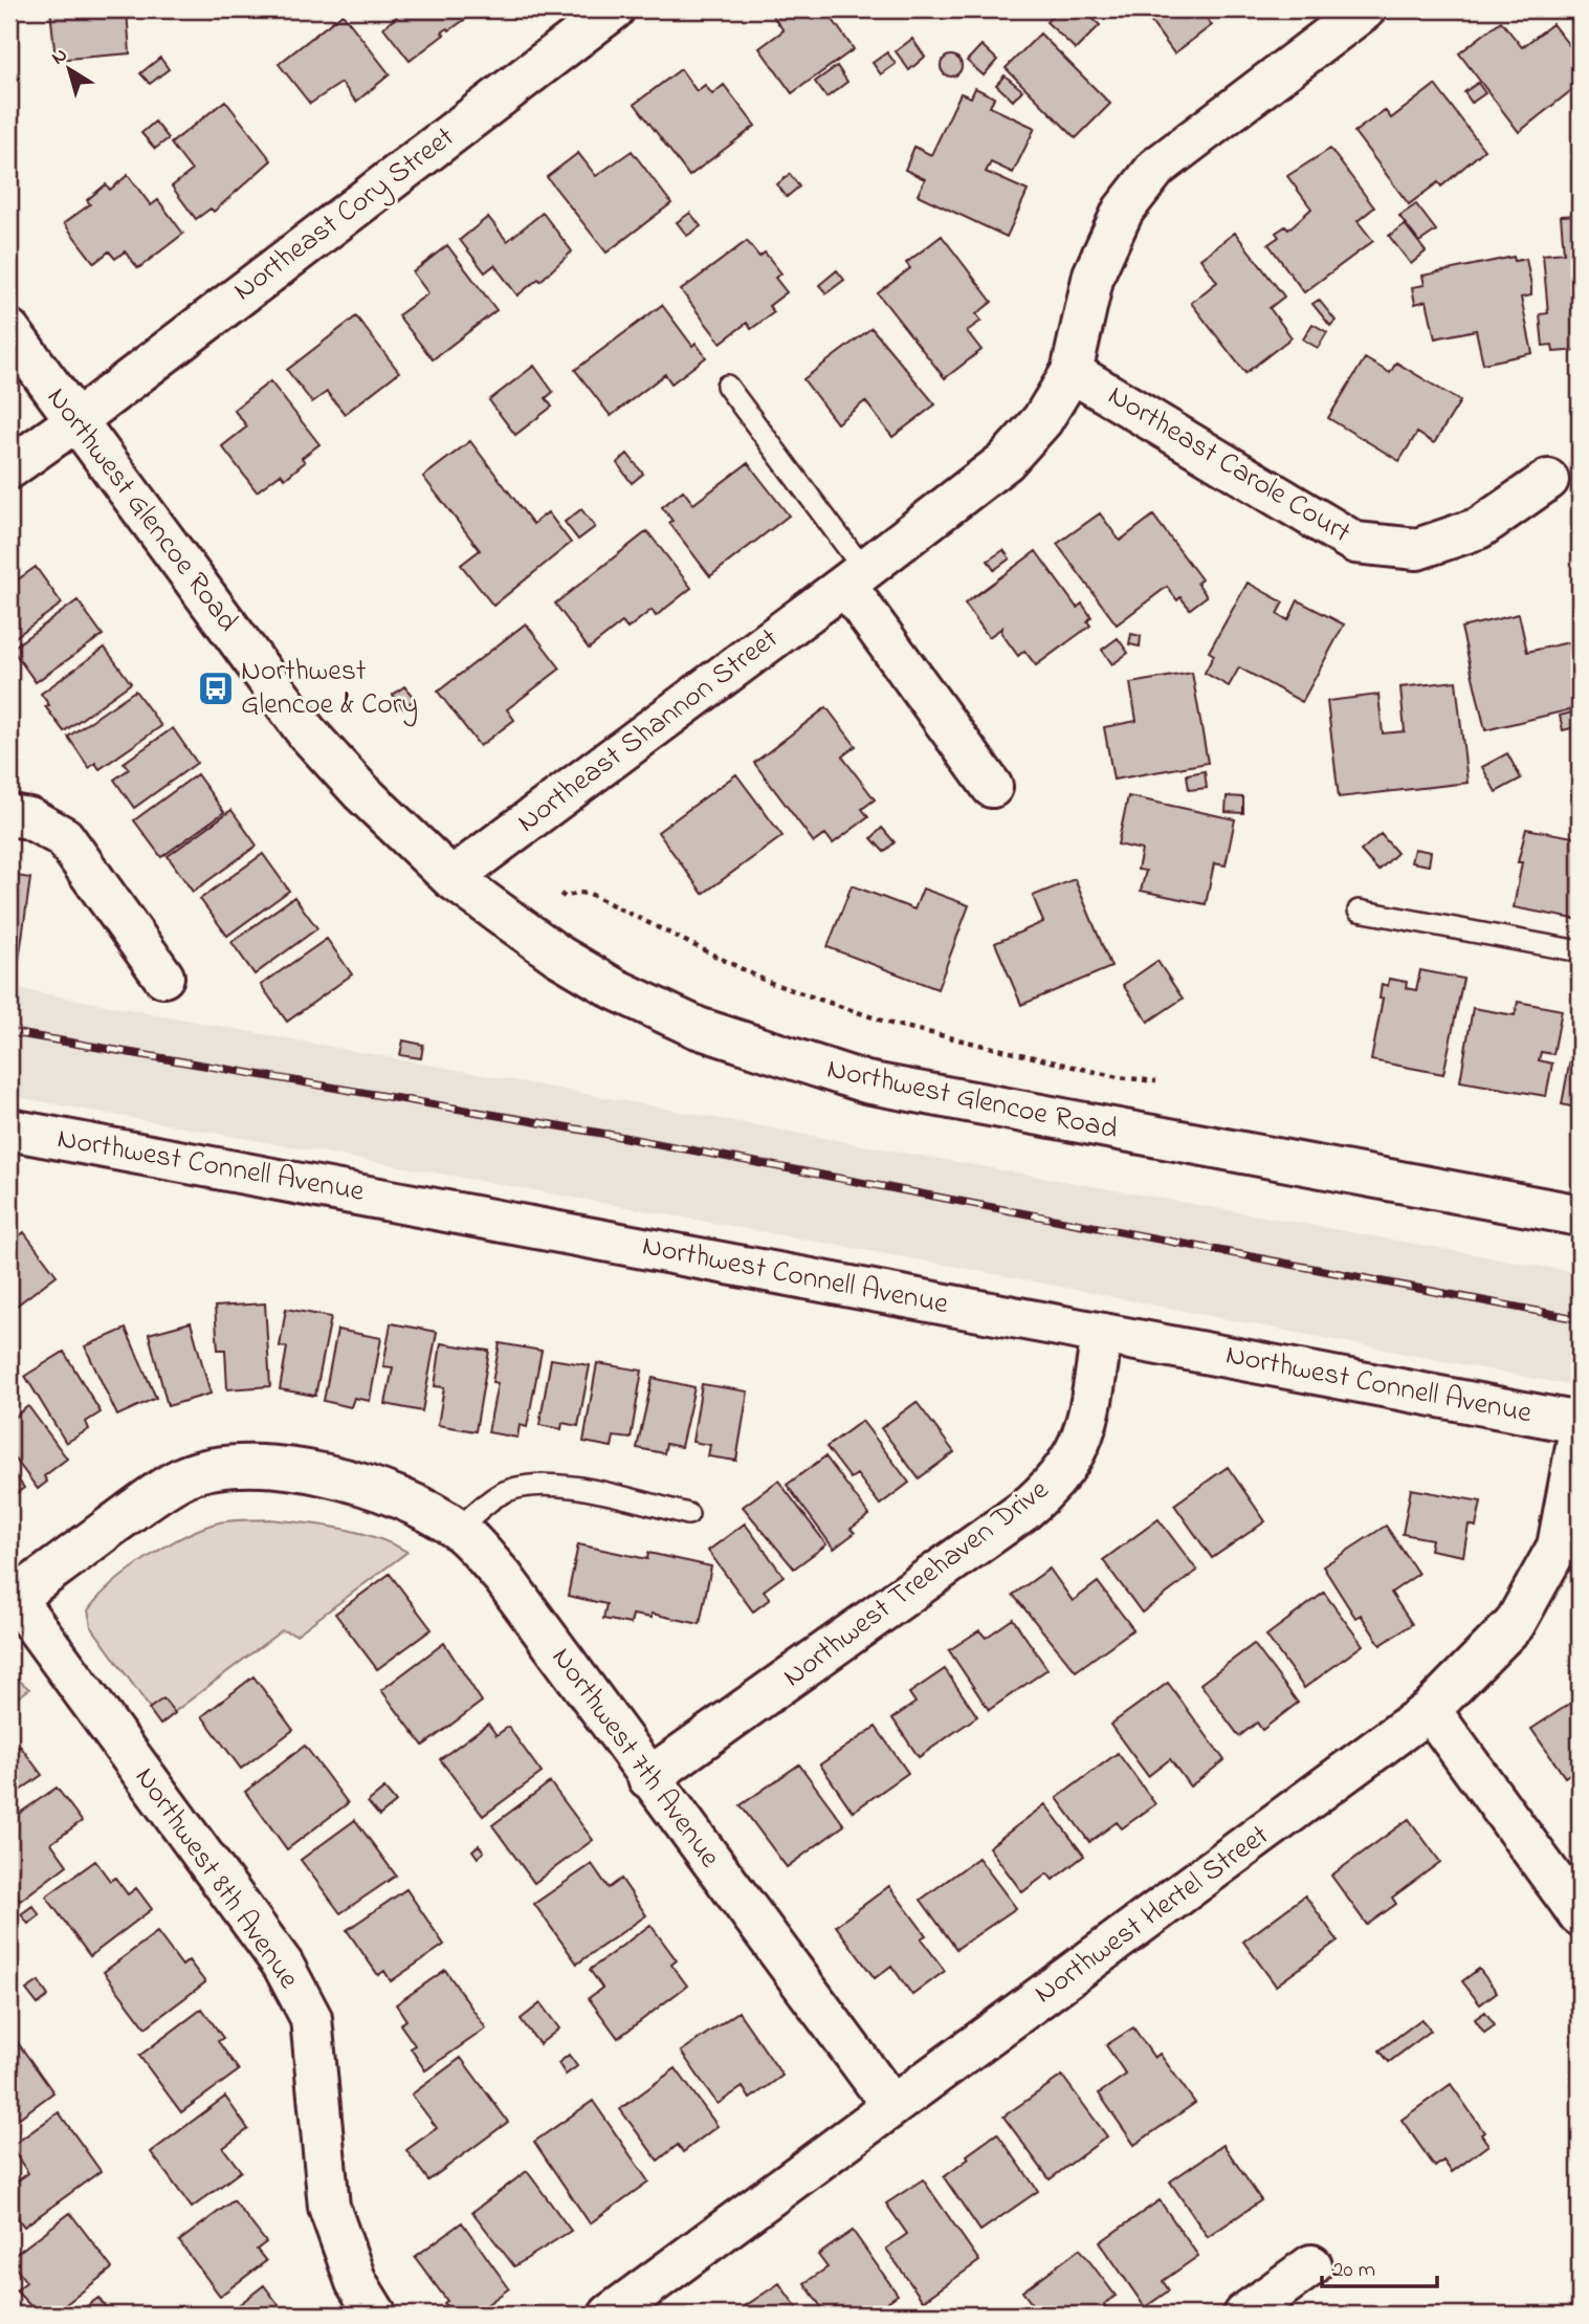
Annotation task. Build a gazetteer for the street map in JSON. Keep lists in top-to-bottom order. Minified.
{"streets":{"street":["Northeast Cory Street","Northeast Carole Court","Northwest Glencoe Road","Northeast Shannon Street","Northwest Connell Avenue","Northwest Treehaven Drive","Northwest 7th Avenue","Northwest 8th Avenue","Northwest Hertel Street"]},"crossings":[["Northeast Cory Street","Northwest Glencoe Road"],["Northeast Carole Court","Northeast Shannon Street"],["Northwest Glencoe Road","Northeast Shannon Street"],["Northwest Connell Avenue","Northwest Treehaven Drive"],["Northwest Treehaven Drive","Northwest 7th Avenue"],["Northwest 7th Avenue","Northwest 8th Avenue"],["Northwest 7th Avenue","Northwest Hertel Street"]],"places":{"bus stop":["Northwest Glencoe & Cory"]},"scale_bar":"20 m","north":"top left"}
